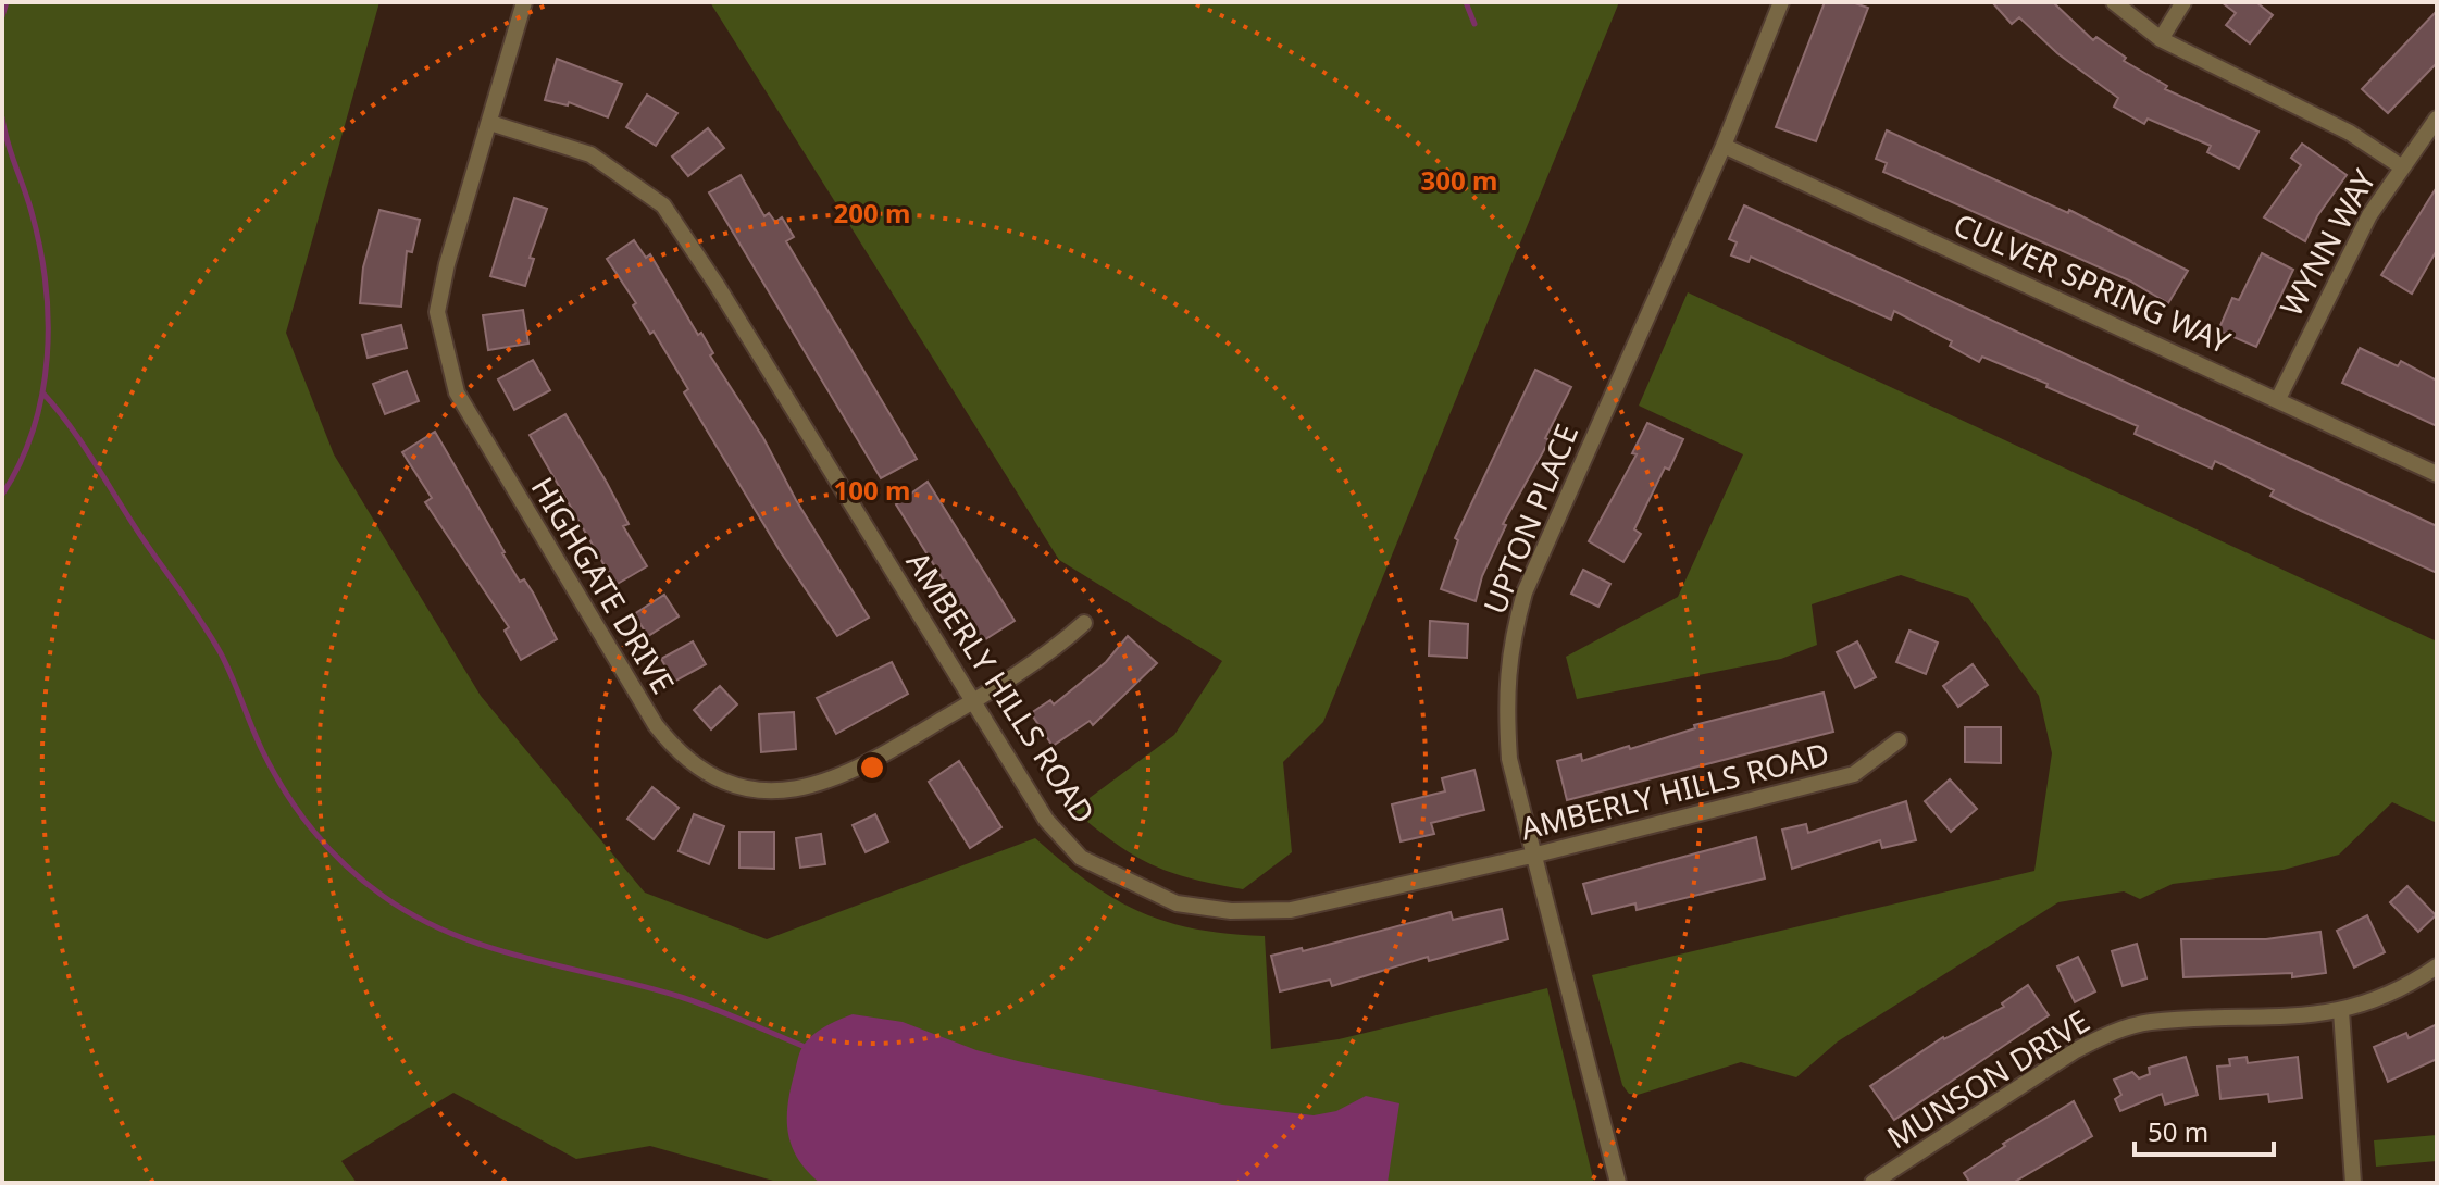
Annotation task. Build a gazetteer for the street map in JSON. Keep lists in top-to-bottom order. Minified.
{"streets":{"street":["WYNN WAY","CULVER SPRING WAY","UPTON PLACE","HIGHGATE DRIVE","AMBERLY HILLS ROAD","MUNSON DRIVE"]},"crossings":[["WYNN WAY","CULVER SPRING WAY"],["CULVER SPRING WAY","UPTON PLACE"],["UPTON PLACE","AMBERLY HILLS ROAD"],["HIGHGATE DRIVE","AMBERLY HILLS ROAD"]],"scale_bar":"50 m","rings":["300 m","200 m","100 m"]}
